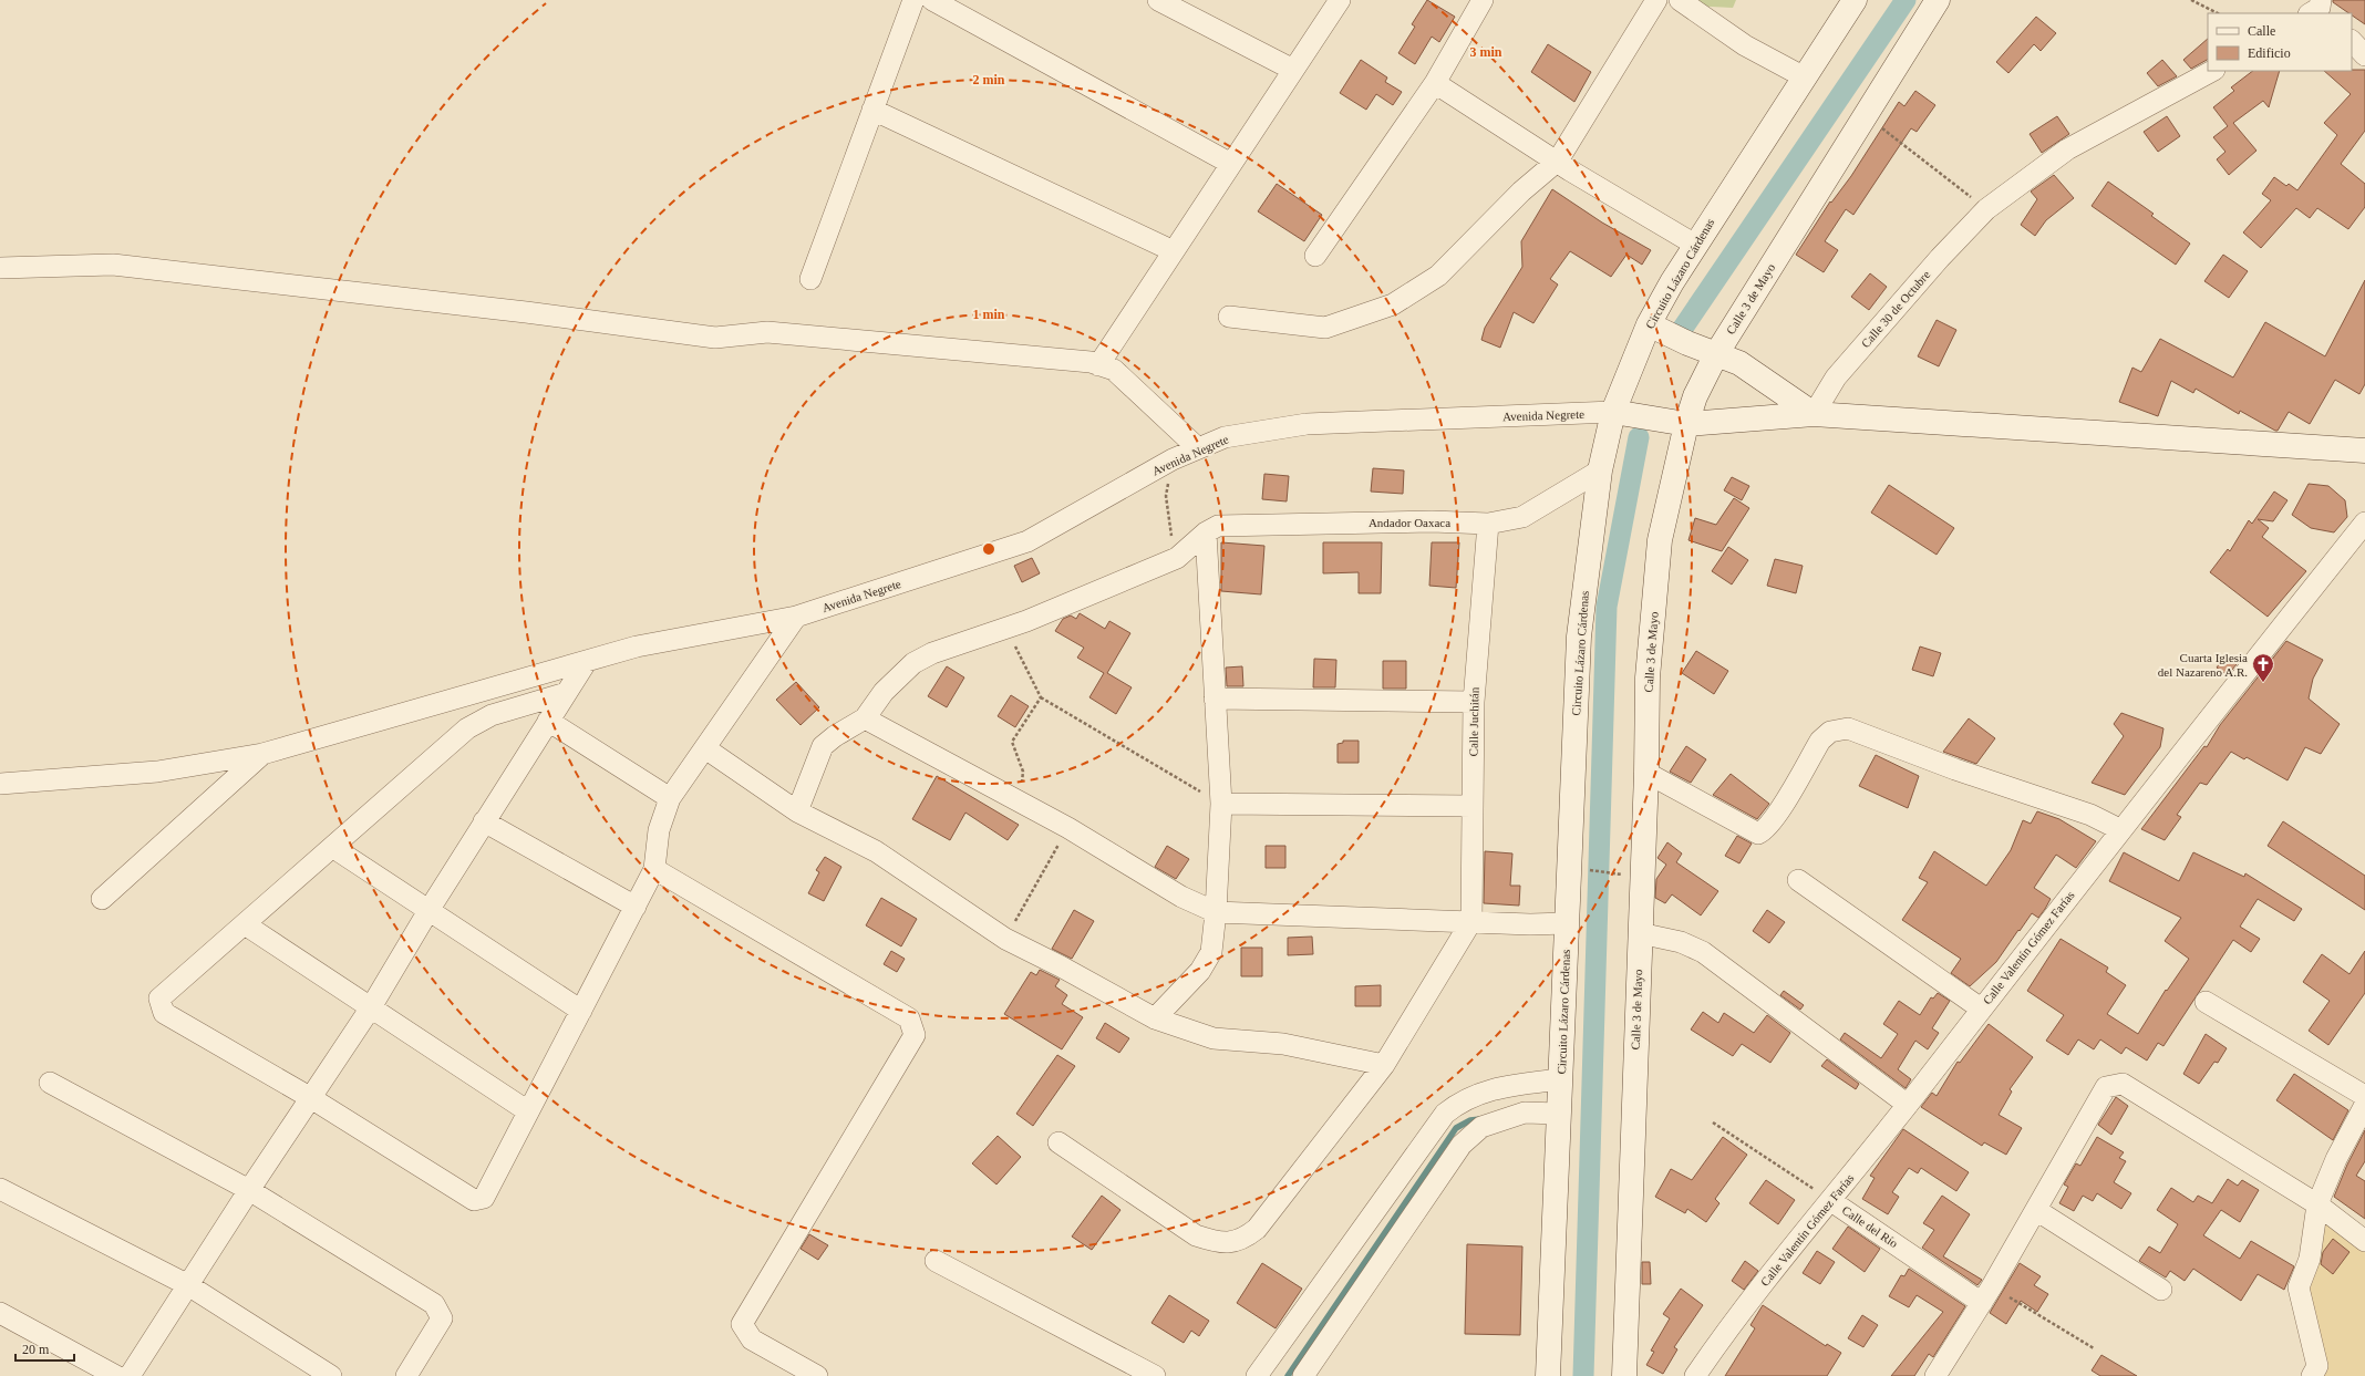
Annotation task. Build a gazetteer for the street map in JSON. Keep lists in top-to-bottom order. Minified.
{"streets":{"street":["Circuito Lázaro Cárdenas","Calle 3 de Mayo","Calle 30 de Octubre","Avenida Negrete","Andador Oaxaca","Calle Juchitán","Calle Valentín Gómez Farías","Calle del Río"]},"crossings":[["Circuito Lázaro Cárdenas","Avenida Negrete"],["Circuito Lázaro Cárdenas","Andador Oaxaca"],["Andador Oaxaca","Calle Juchitán"],["Calle Valentín Gómez Farías","Calle del Río"]],"places":{"church":["Cuarta Iglesia del Nazareno A.R."]},"legend":["Calle","Edificio"],"scale_bar":"20 m","rings":["3 min","2 min","1 min"]}
